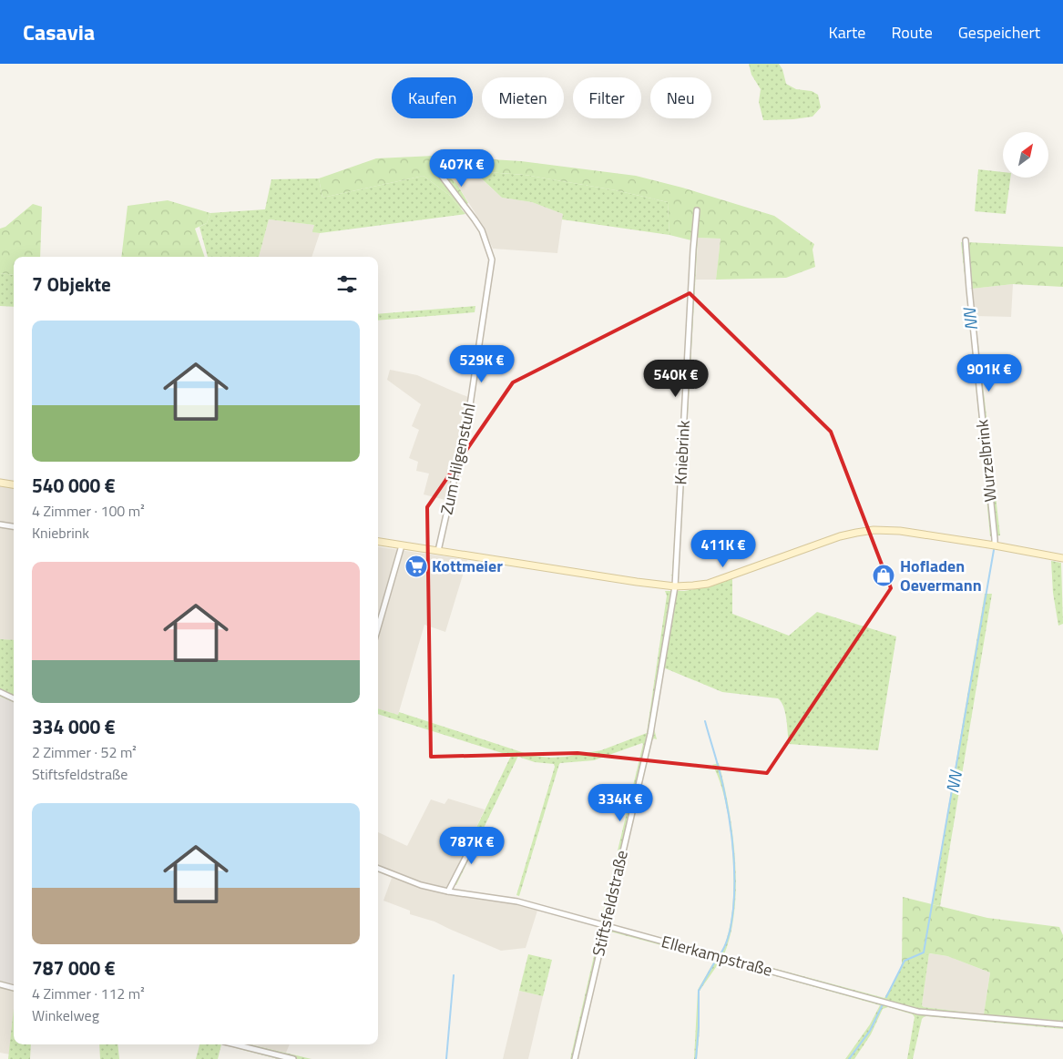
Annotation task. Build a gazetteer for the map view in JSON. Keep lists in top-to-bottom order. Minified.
{"streets":{"street":["Kniebrink","Zum Hilgenstuhl","Wurzelbrink","Stiftsfeldstraße","Ellerkampstraße"]},"crossings":[["Kniebrink","Stiftsfeldstraße"],["Stiftsfeldstraße","Ellerkampstraße"]],"water":["NN"],"places":{"supermarket":["Kottmeier"],"shop":["Hofladen Oevermann"]},"north":"top right","page":{"header":"Casavia","nav":["Karte","Route","Gespeichert"],"chip":["Kaufen","Mieten","Filter","Neu"],"price":["407K €","529K €","901K €","540K €","411K €","334K €","787K €"],"heading":"7 Objekte","list":[{"name":"540 000 €","note":"4 Zimmer · 100 m² · Kniebrink"},{"name":"334 000 €","note":"2 Zimmer · 52 m² · Stiftsfeldstraße"},{"name":"787 000 €","note":"4 Zimmer · 112 m² · Winkelweg"}]}}
